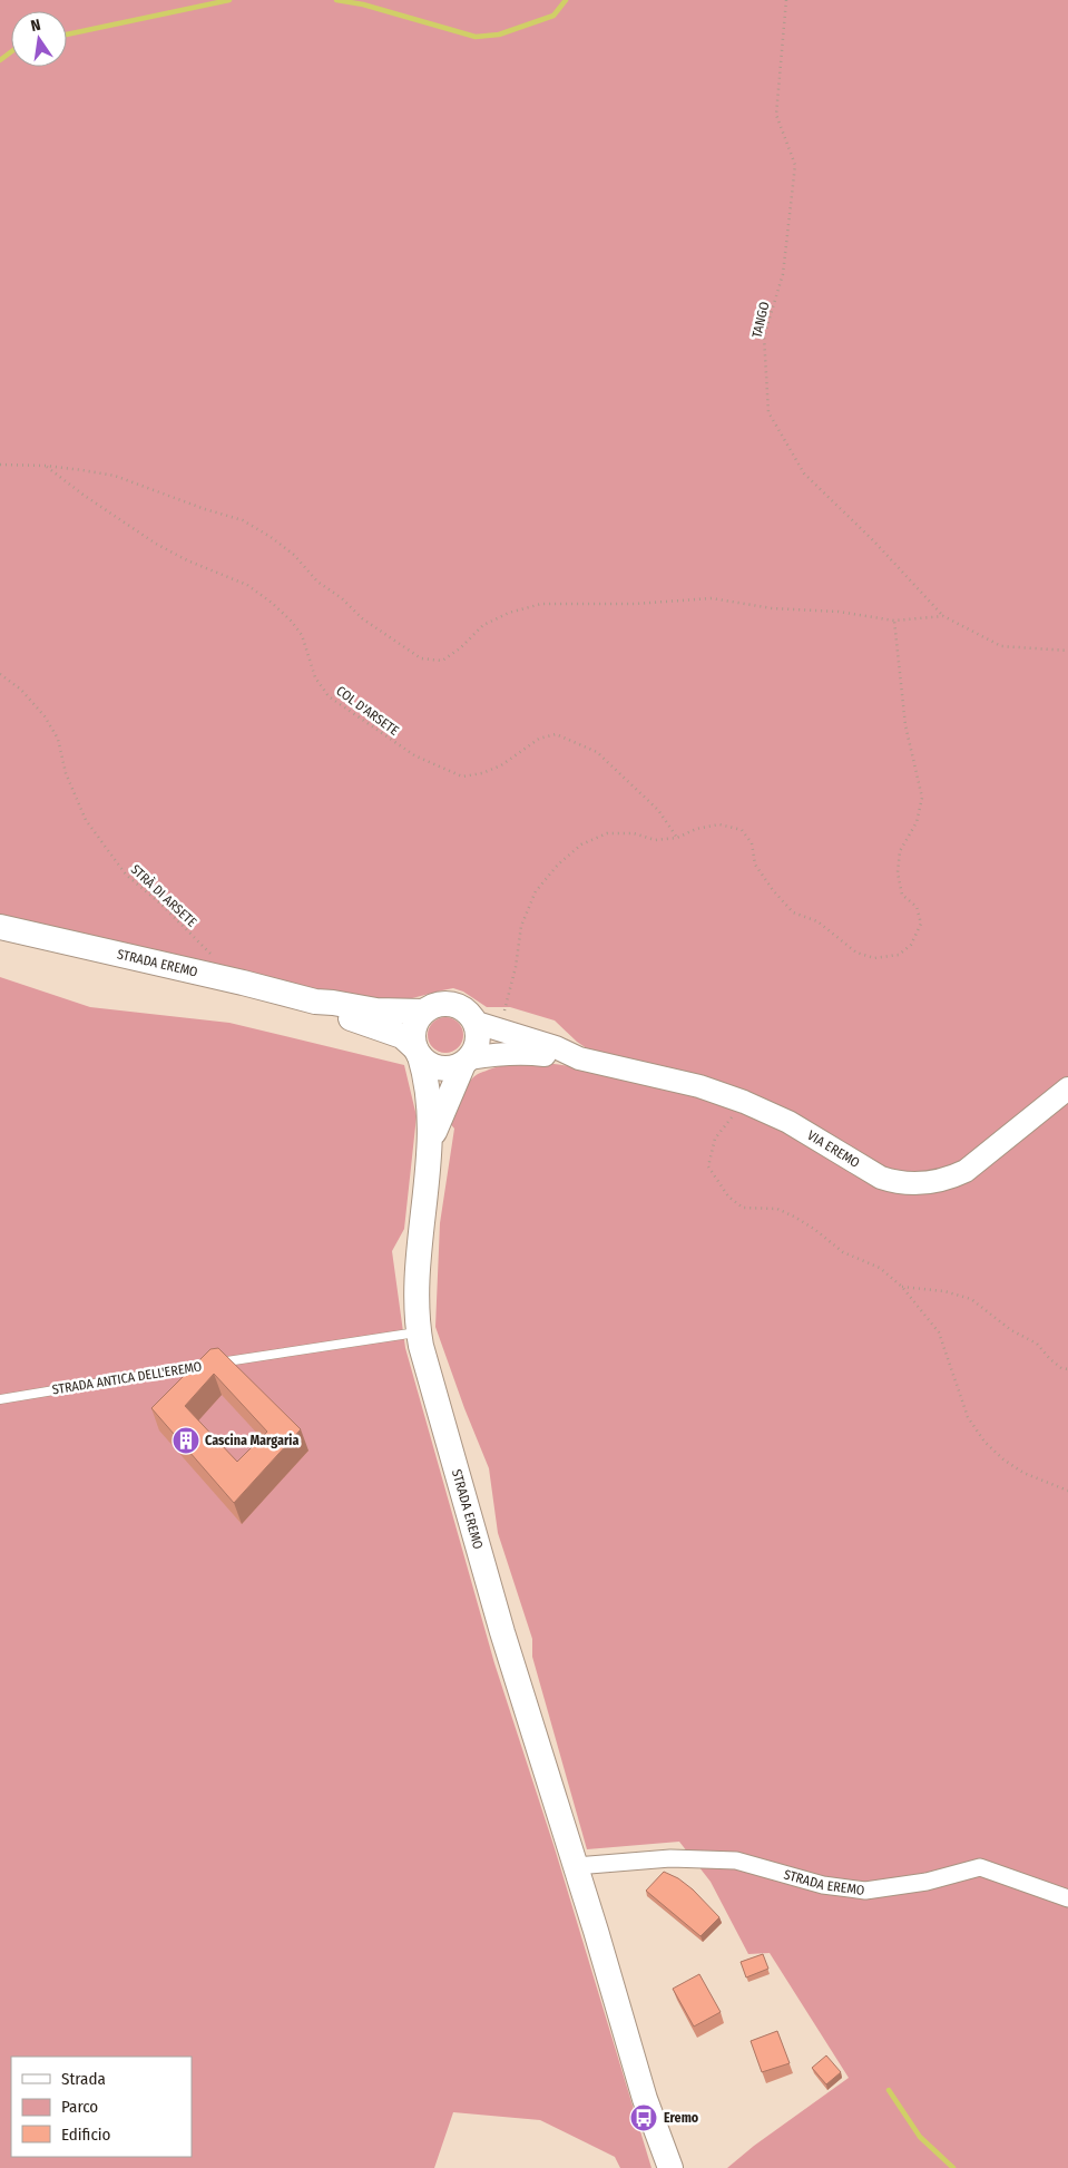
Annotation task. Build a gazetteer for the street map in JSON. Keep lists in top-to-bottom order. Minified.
{"streets":{"main road":["STRADA EREMO"],"street":["VIA EREMO"],"lane":["STRADA ANTICA DELL'EREMO"],"path":["TANGO","COL D'ARSETE","STRÀ DI ARSETE"]},"crossings":[["STRADA EREMO","VIA EREMO"],["STRADA EREMO","STRADA ANTICA DELL'EREMO"]],"places":{"building":["Cascina Margaria"],"bus stop":["Eremo"]},"legend":["Strada","Parco","Edificio"],"north":"top"}
